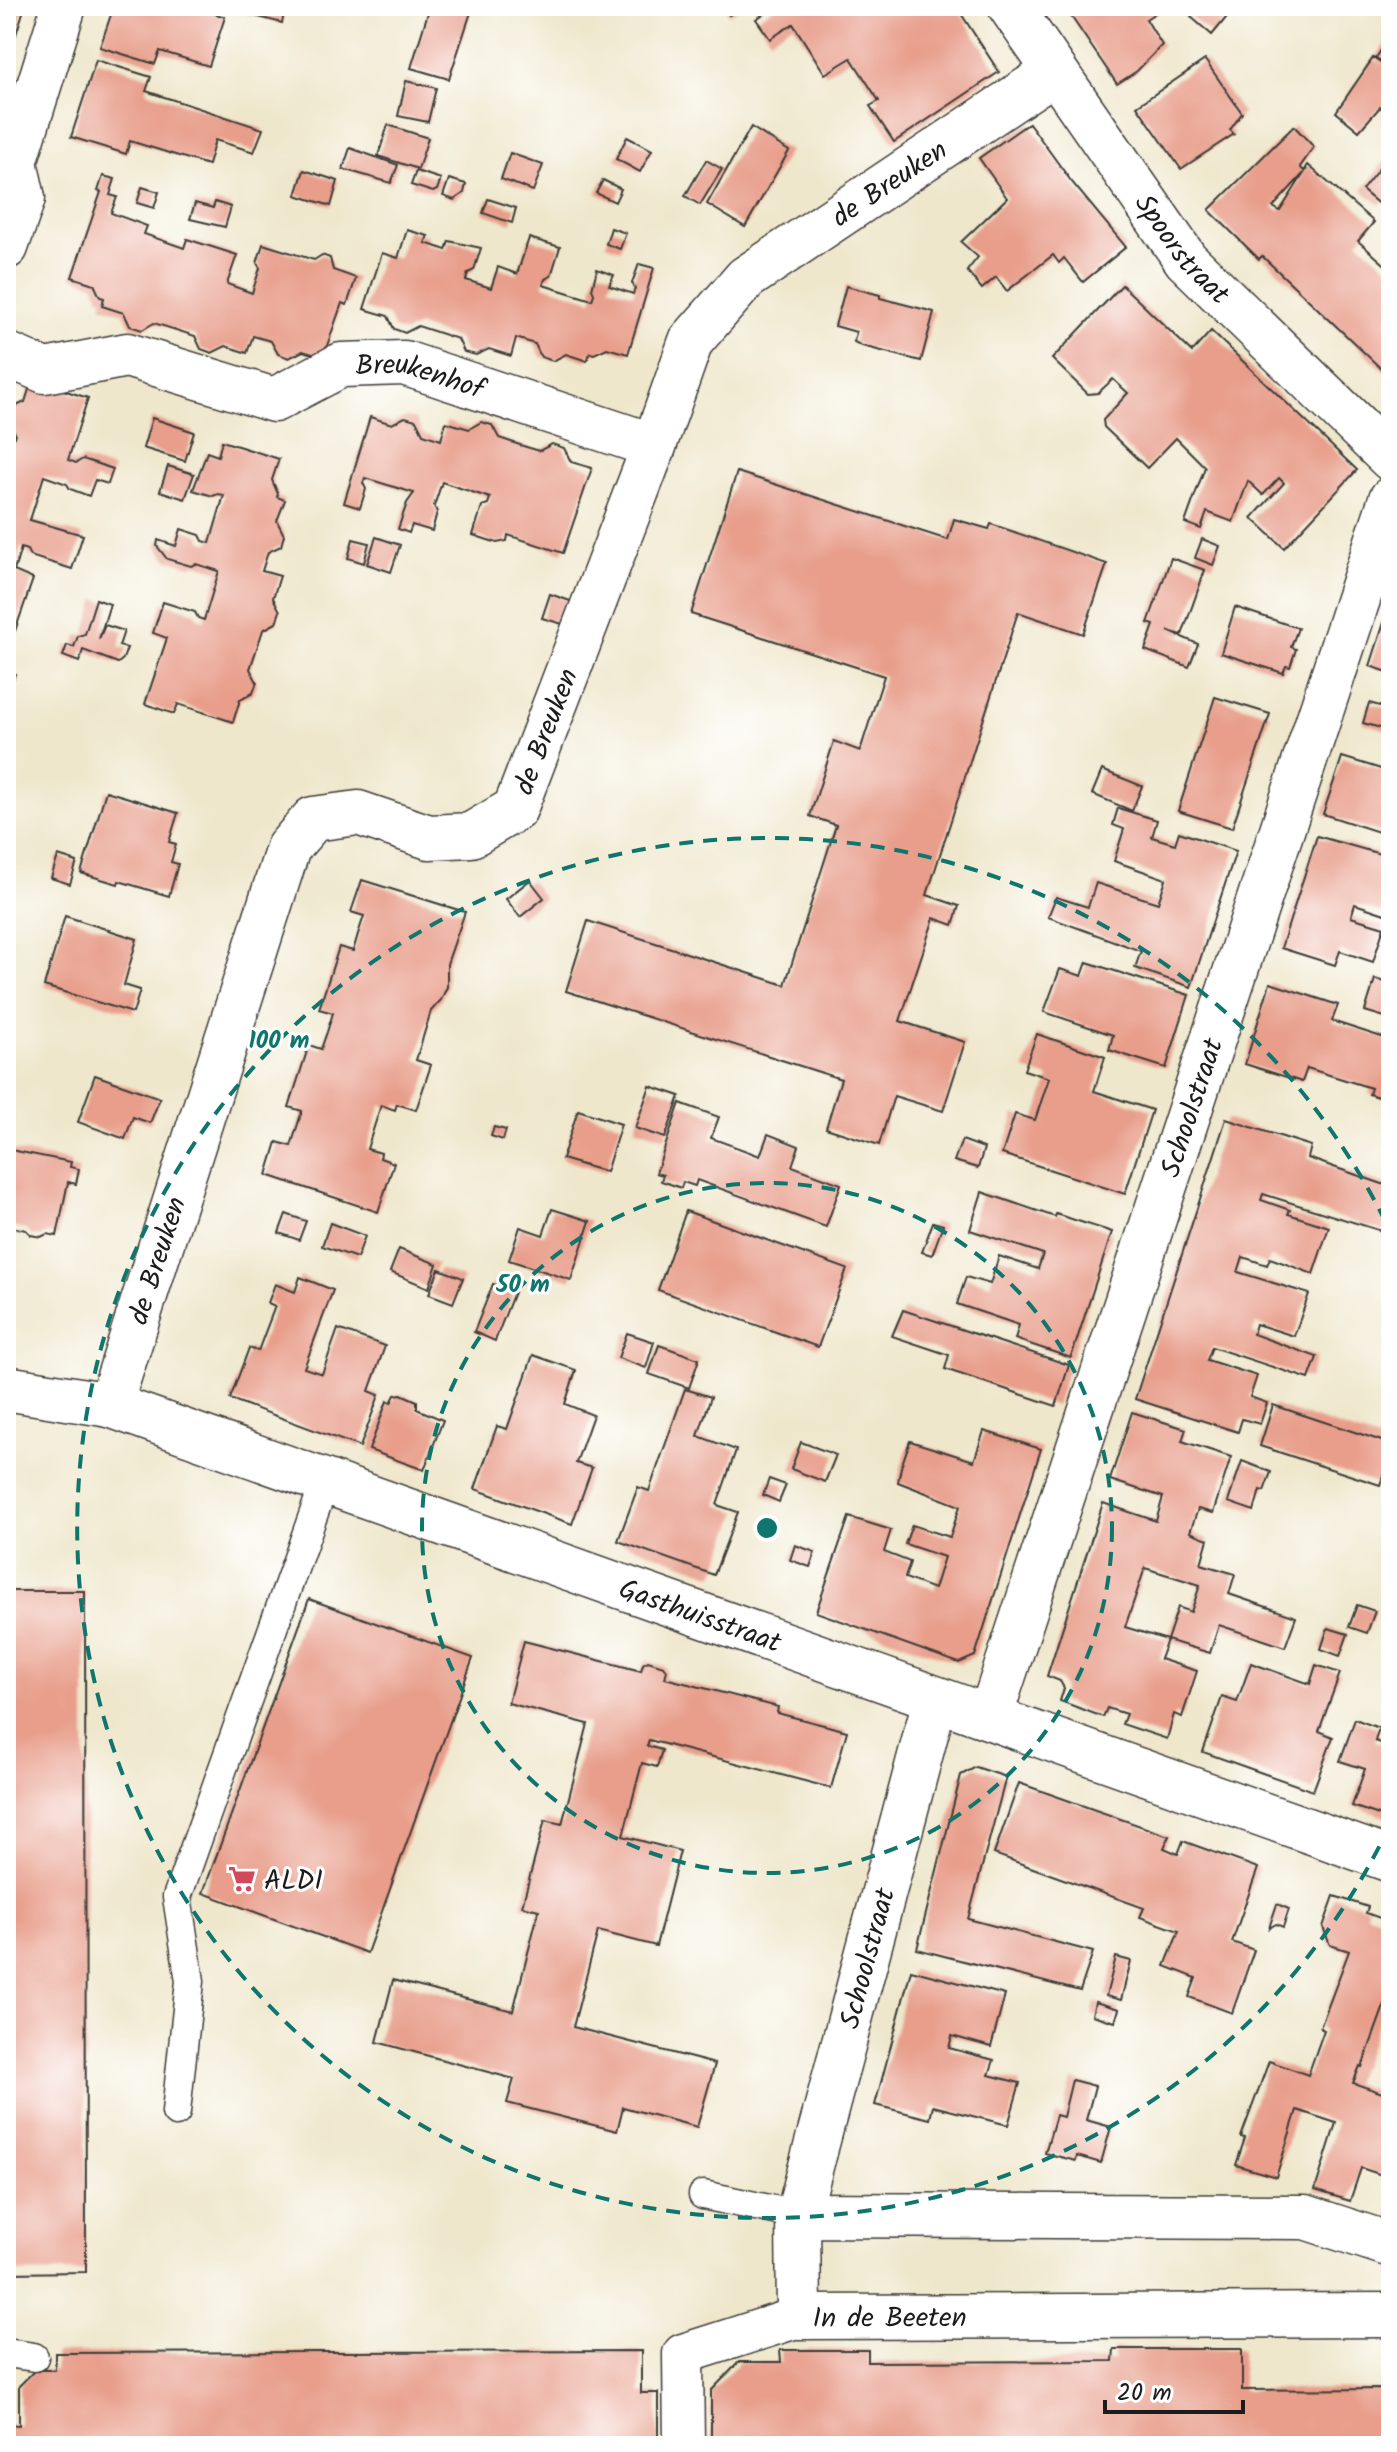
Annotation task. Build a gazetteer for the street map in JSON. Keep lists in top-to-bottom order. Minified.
{"streets":{"street":["de Breuken","Spoorstraat","Breukenhof","Schoolstraat","Gasthuisstraat","In de Beeten"]},"crossings":[["de Breuken","Spoorstraat"],["de Breuken","Breukenhof"],["de Breuken","Gasthuisstraat"],["Schoolstraat","Gasthuisstraat"],["Schoolstraat","In de Beeten"]],"places":{"supermarket":["ALDI"]},"scale_bar":"20 m","rings":["100 m","50 m"]}
